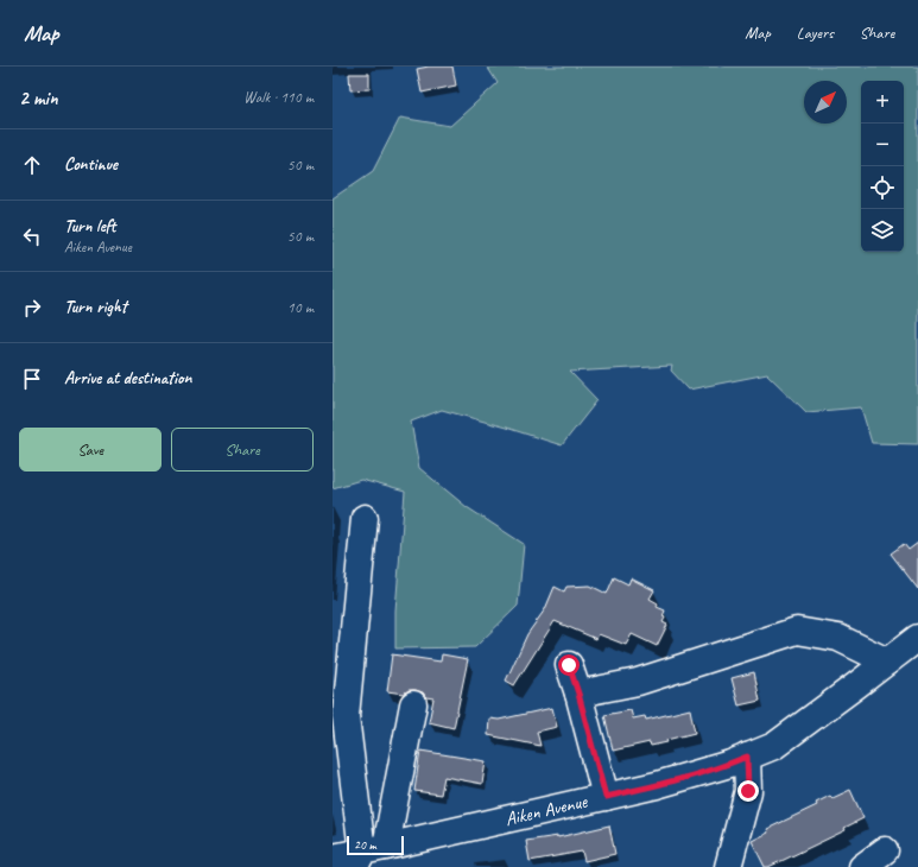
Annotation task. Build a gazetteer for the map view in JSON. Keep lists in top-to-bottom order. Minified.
{"streets":{"street":["Aiken Avenue"]},"scale_bar":"20 m","north":"top right","page":{"header":"Map","nav":["Map","Layers","Share"],"heading":["2 min","Walk · 110 m"],"map_buttons":["+","−"],"list":[["Continue","50 m"],["Turn left","Aiken Avenue","50 m"],["Turn right","10 m"],"Arrive at destination"],"buttons":["Save","Share"],"scale":"20 m"}}
